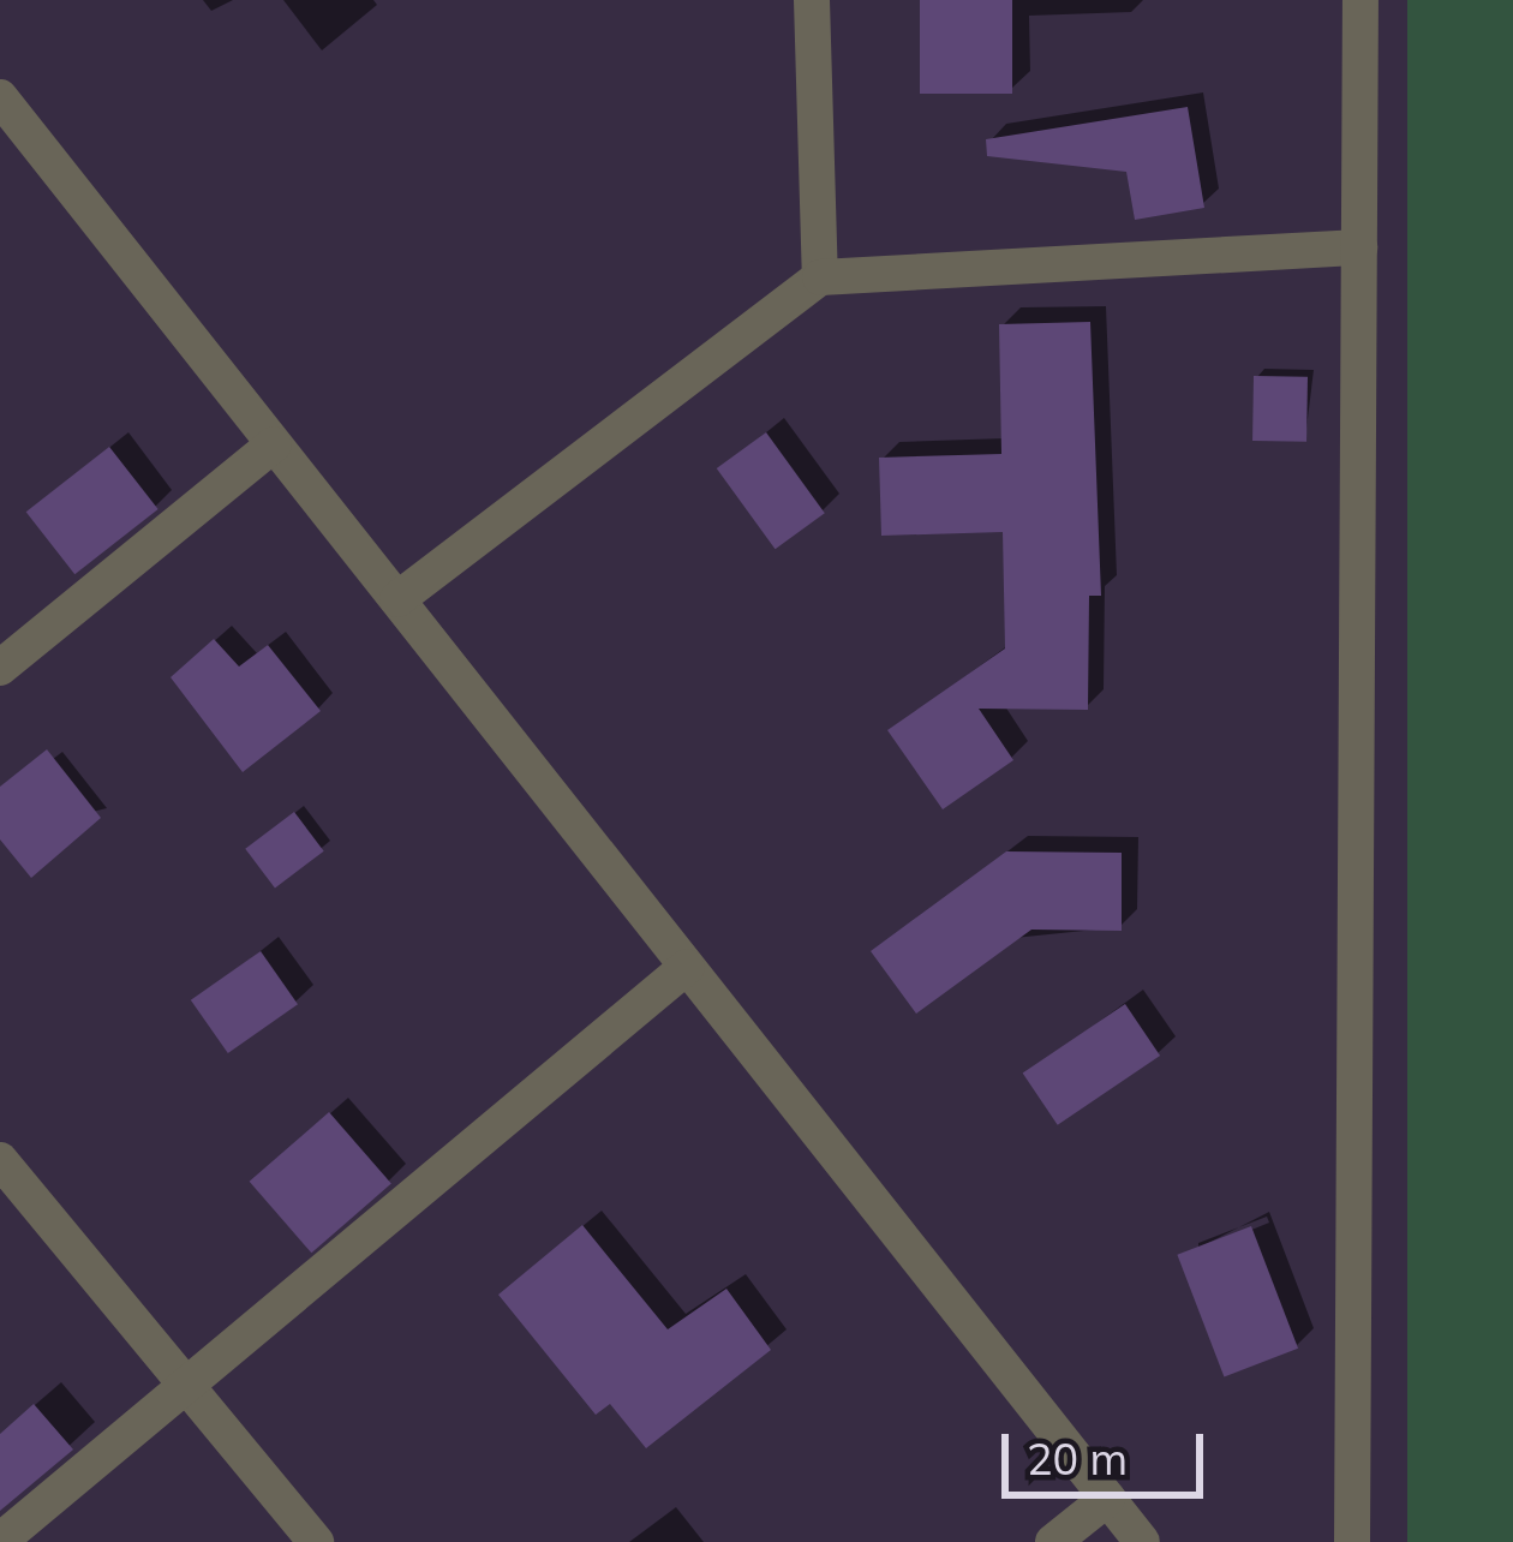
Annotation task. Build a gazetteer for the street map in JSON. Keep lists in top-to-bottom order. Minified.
{"scale_bar":"20 m"}
